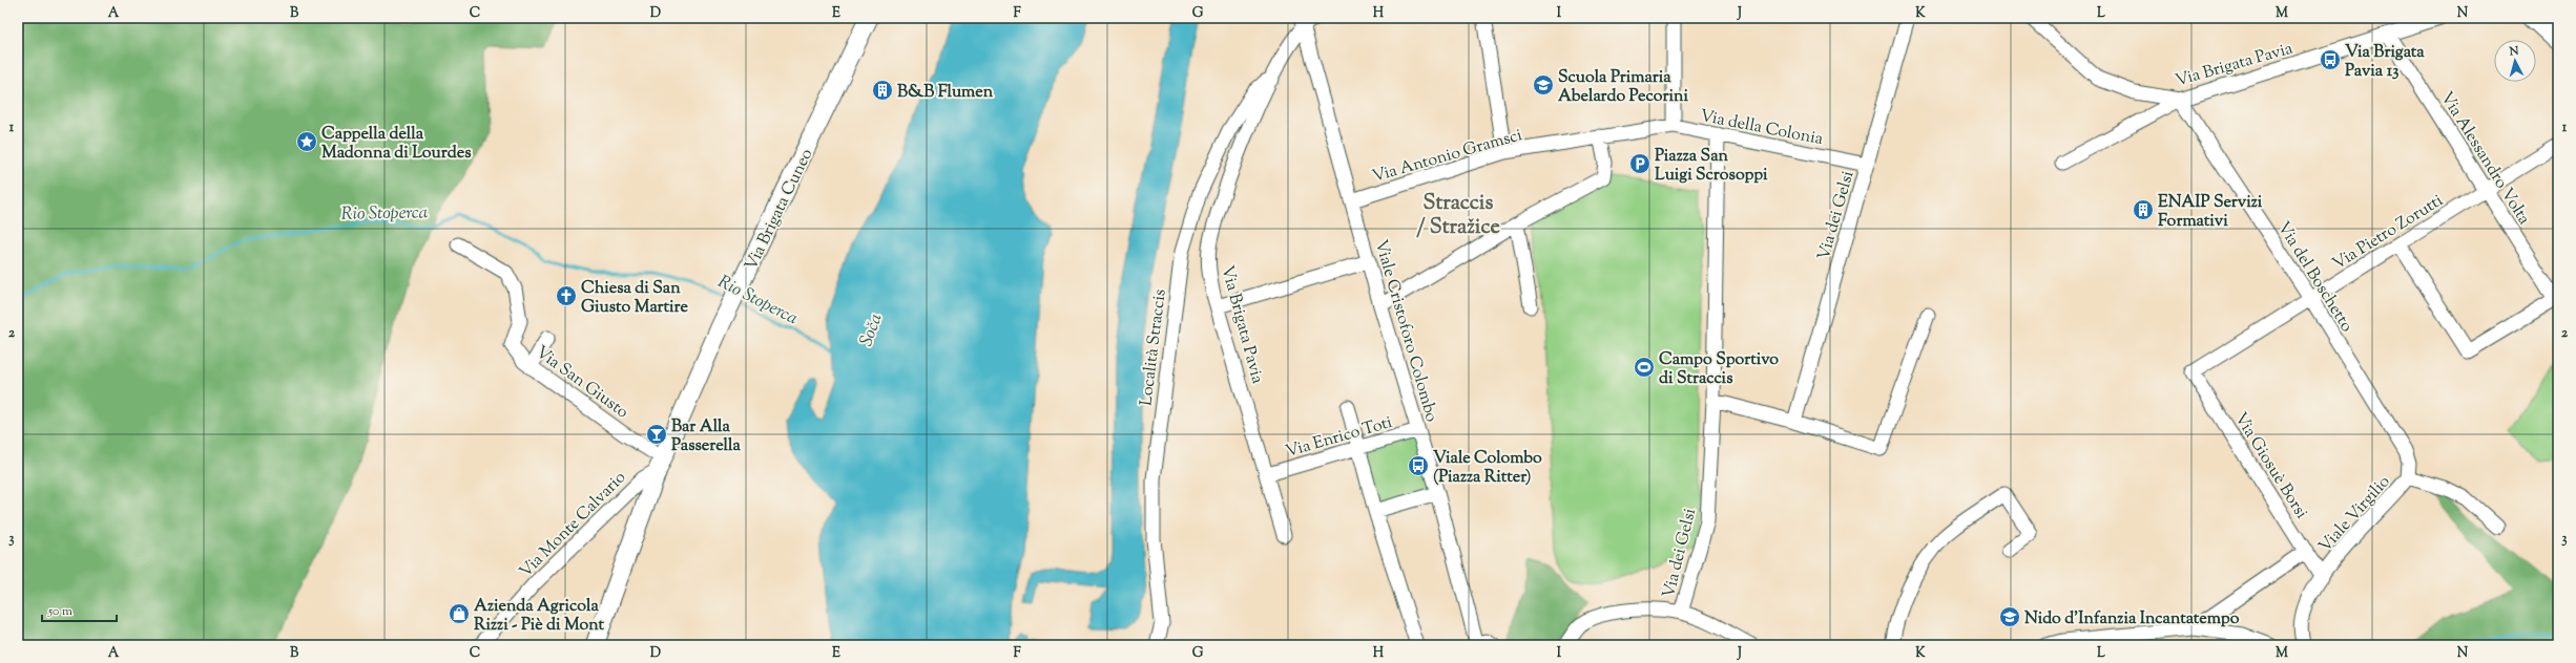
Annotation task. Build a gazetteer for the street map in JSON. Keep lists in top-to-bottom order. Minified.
{"streets":{"main road":["Via Brigata Cuneo"],"street":["Via Brigata Pavia","Via della Colonia","Via Antonio Gramsci","Via Alessandro Volta","Via dei Gelsi","Via Pietro Zorutti","Via del Boschetto","Viale Cristoforo Colombo","Località Straccis","Via San Giusto","Via Enrico Toti","Via Giosuè Borsi","Viale Virgilio","Via Monte Calvario"]},"crossings":[["Via Brigata Pavia","Via Alessandro Volta"],["Via Brigata Pavia","Via del Boschetto"],["Via Brigata Pavia","Viale Cristoforo Colombo"],["Via Brigata Pavia","Località Straccis"],["Via Brigata Pavia","Via Enrico Toti"],["Via della Colonia","Via Antonio Gramsci"],["Via della Colonia","Via dei Gelsi"],["Via Antonio Gramsci","Viale Cristoforo Colombo"],["Via Alessandro Volta","Via Pietro Zorutti"],["Via Brigata Cuneo","Via San Giusto"],["Via Brigata Cuneo","Via Monte Calvario"],["Via Pietro Zorutti","Via del Boschetto"],["Via Pietro Zorutti","Via Giosuè Borsi"],["Via del Boschetto","Viale Virgilio"],["Viale Cristoforo Colombo","Via Enrico Toti"],["Via San Giusto","Via Monte Calvario"],["Via Giosuè Borsi","Viale Virgilio"]],"districts":["Straccis / Stražice"],"water":["Rio Stoperca","Soča"],"places":{"bus stop":["Via Brigata Pavia 13","Viale Colombo (Piazza Ritter)"],"school or university":["Scuola Primaria Abelardo Pecorini","Nido d'Infanzia Incantatempo"],"building":["B&B Flumen","ENAIP Servizi Formativi"],"place":["Cappella della Madonna di Lourdes"],"parking":["Piazza San Luigi Scrosoppi"],"church":["Chiesa di San Giusto Martire"],"sports":["Campo Sportivo di Straccis"],"bar":["Bar Alla Passerella"],"shop":["Azienda Agricola Rizzi - Piè di Mont"]},"scale_bar":"50 m","north":"top","grid":{"columns":["A","B","C","D","E","F","G","H","I","J","K","L","M","N"],"rows":["1","2","3"]}}
